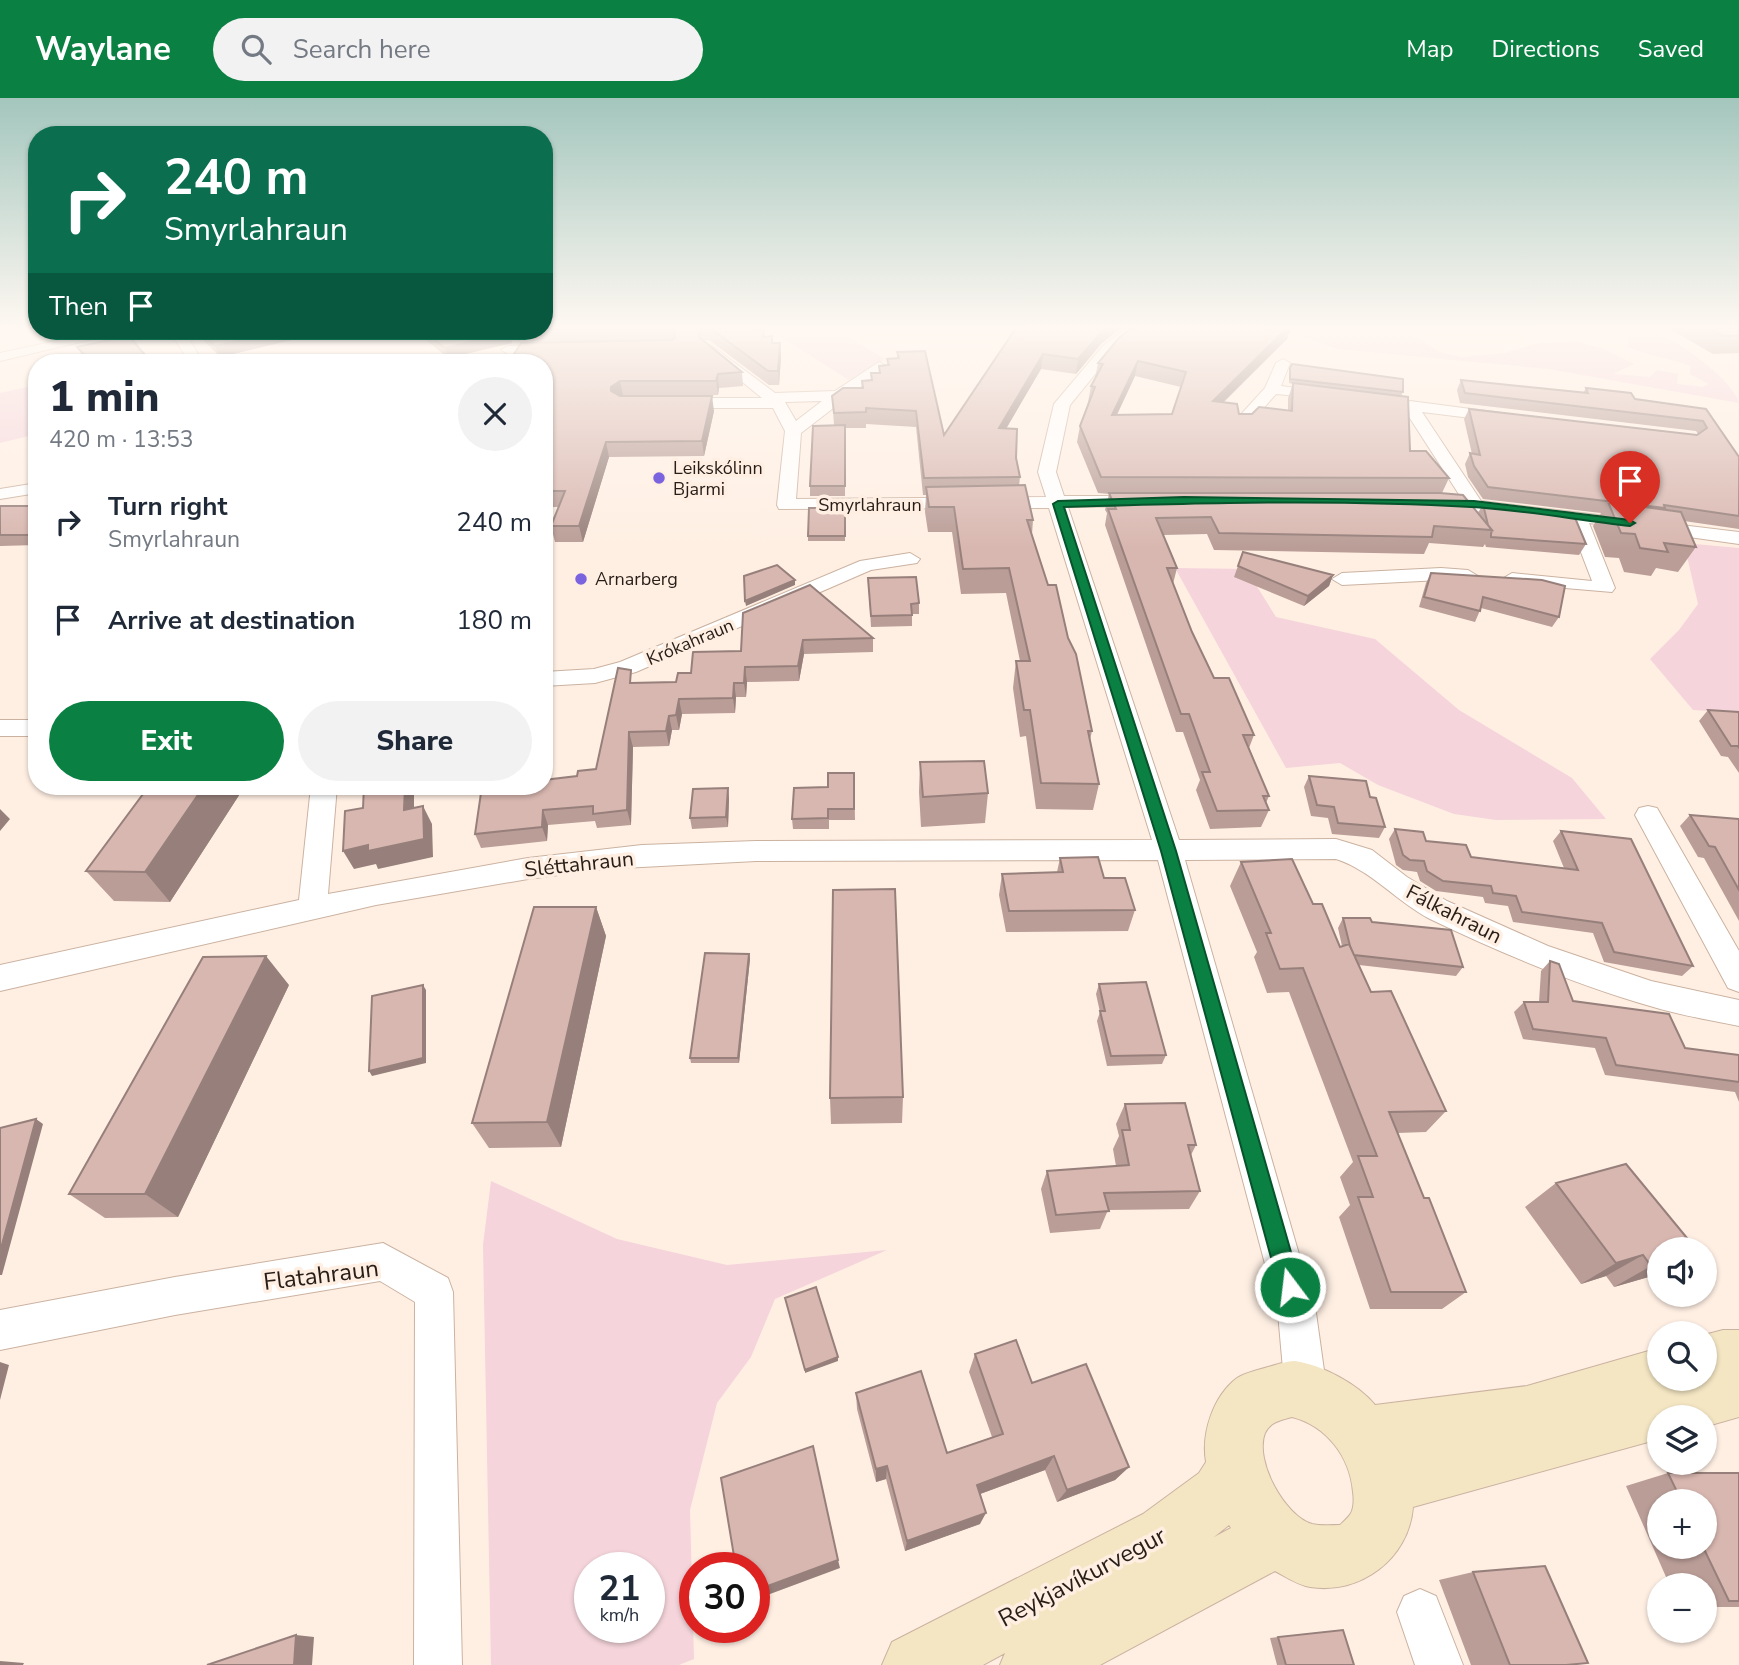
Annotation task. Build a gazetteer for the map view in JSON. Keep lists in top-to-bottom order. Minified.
{"streets":{"main road":["Reykjavíkurvegur"],"street":["Smyrlahraun","Krókahraun","Sléttahraun","Fálkahraun","Flatahraun"]},"crossings":[["Sléttahraun","Fálkahraun"]],"places":["Leikskólinn Bjarmi","Arnarberg"],"page":{"header":"Waylane","search":"Search here","nav":["Map","Directions","Saved"],"turn":["240 m","Smyrlahraun"],"then":"Then","heading":["1 min","420 m · 13:53"],"list":[{"name":"Turn right","note":"Smyrlahraun","value":"240 m"},{"name":"Arrive at destination","value":"180 m"}],"buttons":["Exit","Share"],"map_buttons":["+","−"],"speed":"21 km/h","limit":"30"}}
